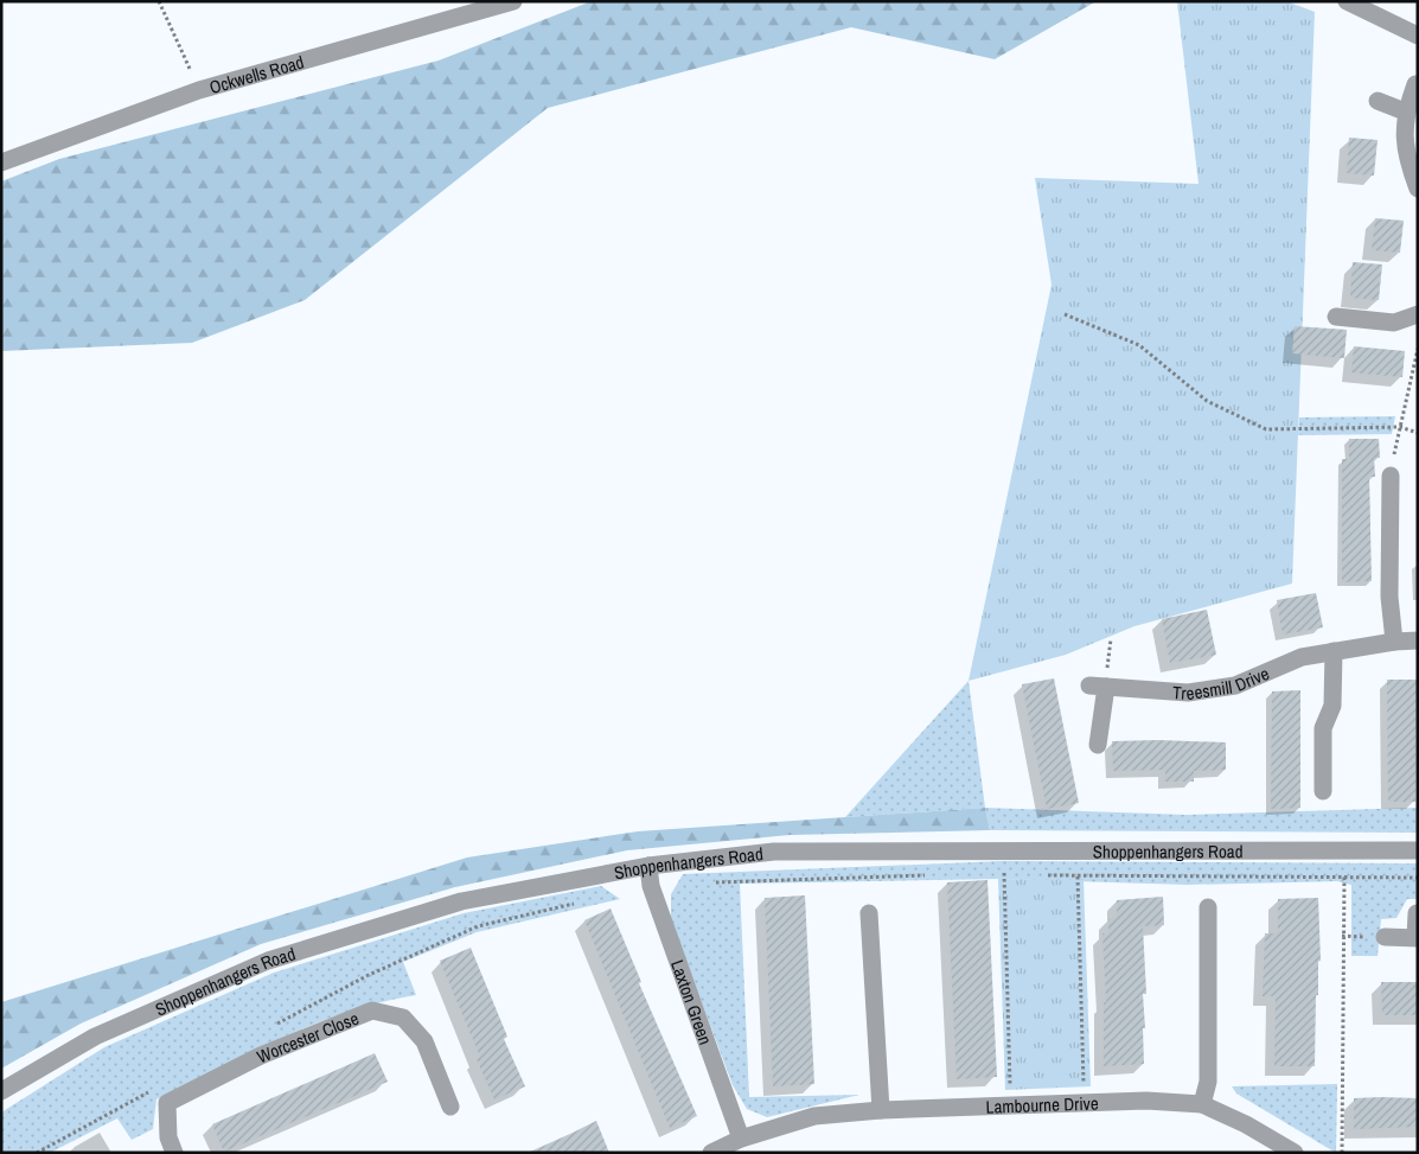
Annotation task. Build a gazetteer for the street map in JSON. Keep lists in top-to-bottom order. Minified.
{"streets":{"street":["Ockwells Road","Treesmill Drive","Shoppenhangers Road","Laxton Green","Worcester Close","Lambourne Drive"]},"crossings":[["Shoppenhangers Road","Laxton Green"],["Laxton Green","Lambourne Drive"]]}
